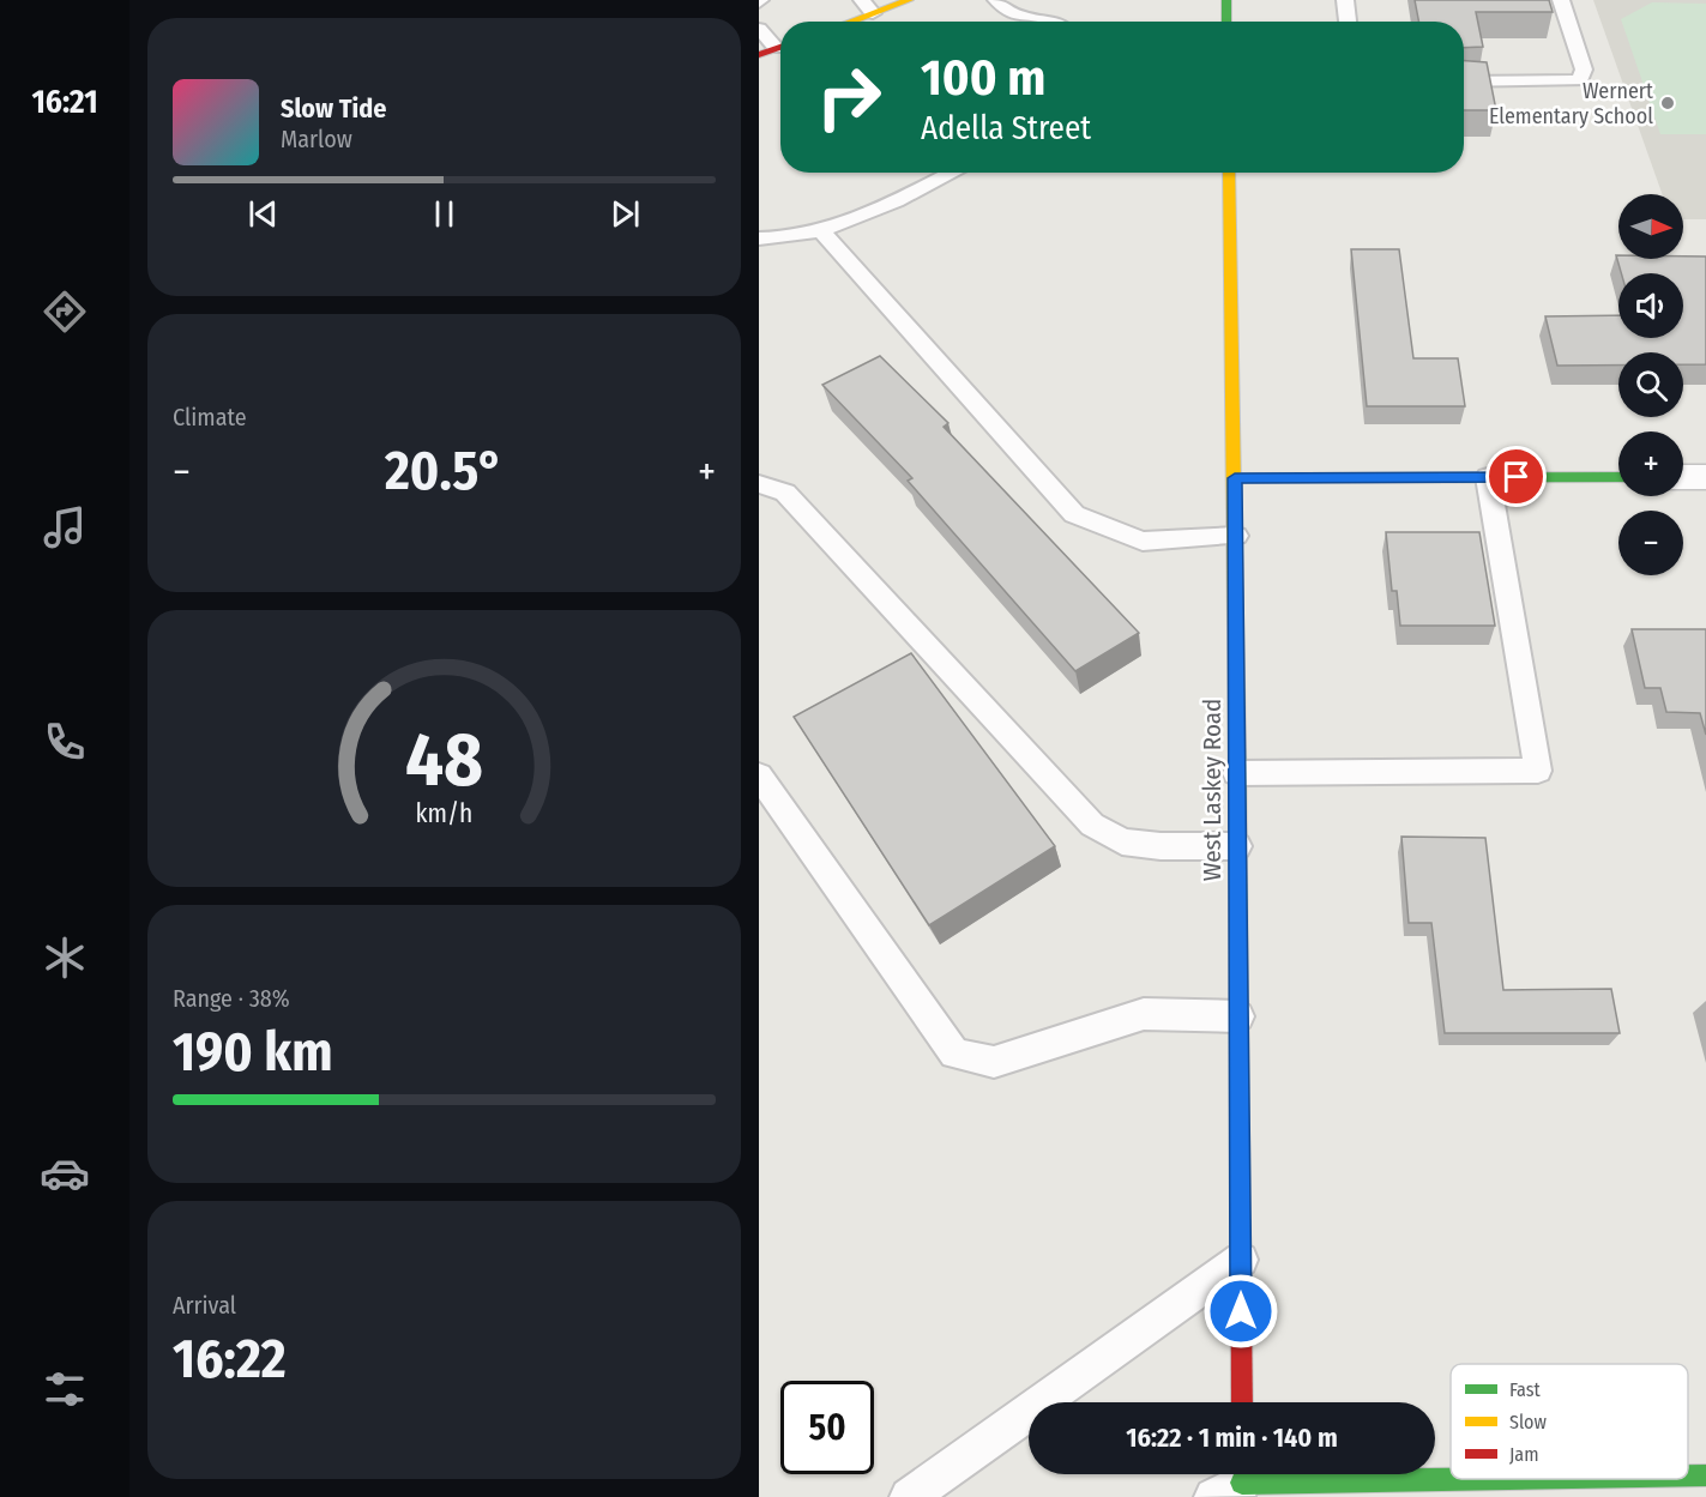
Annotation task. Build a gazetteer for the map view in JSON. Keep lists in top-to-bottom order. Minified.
{"streets":{"main road":["West Laskey Road"]},"places":["Wernert Elementary School"],"legend":["Fast","Slow","Jam"],"north":"right","page":{"tabs":"16:21","turn":["100 m","Adella Street"],"song":["Slow Tide","Marlow"],"map_buttons":["+","−"],"tile":["Climate",["Range · 38%","190 km"],["Arrival","16:22"]],"heat":["−","20.5°","+"],"limit":"50","trip":"16:22 · 1 min · 140 m","gauge":["48","km/h"]}}
